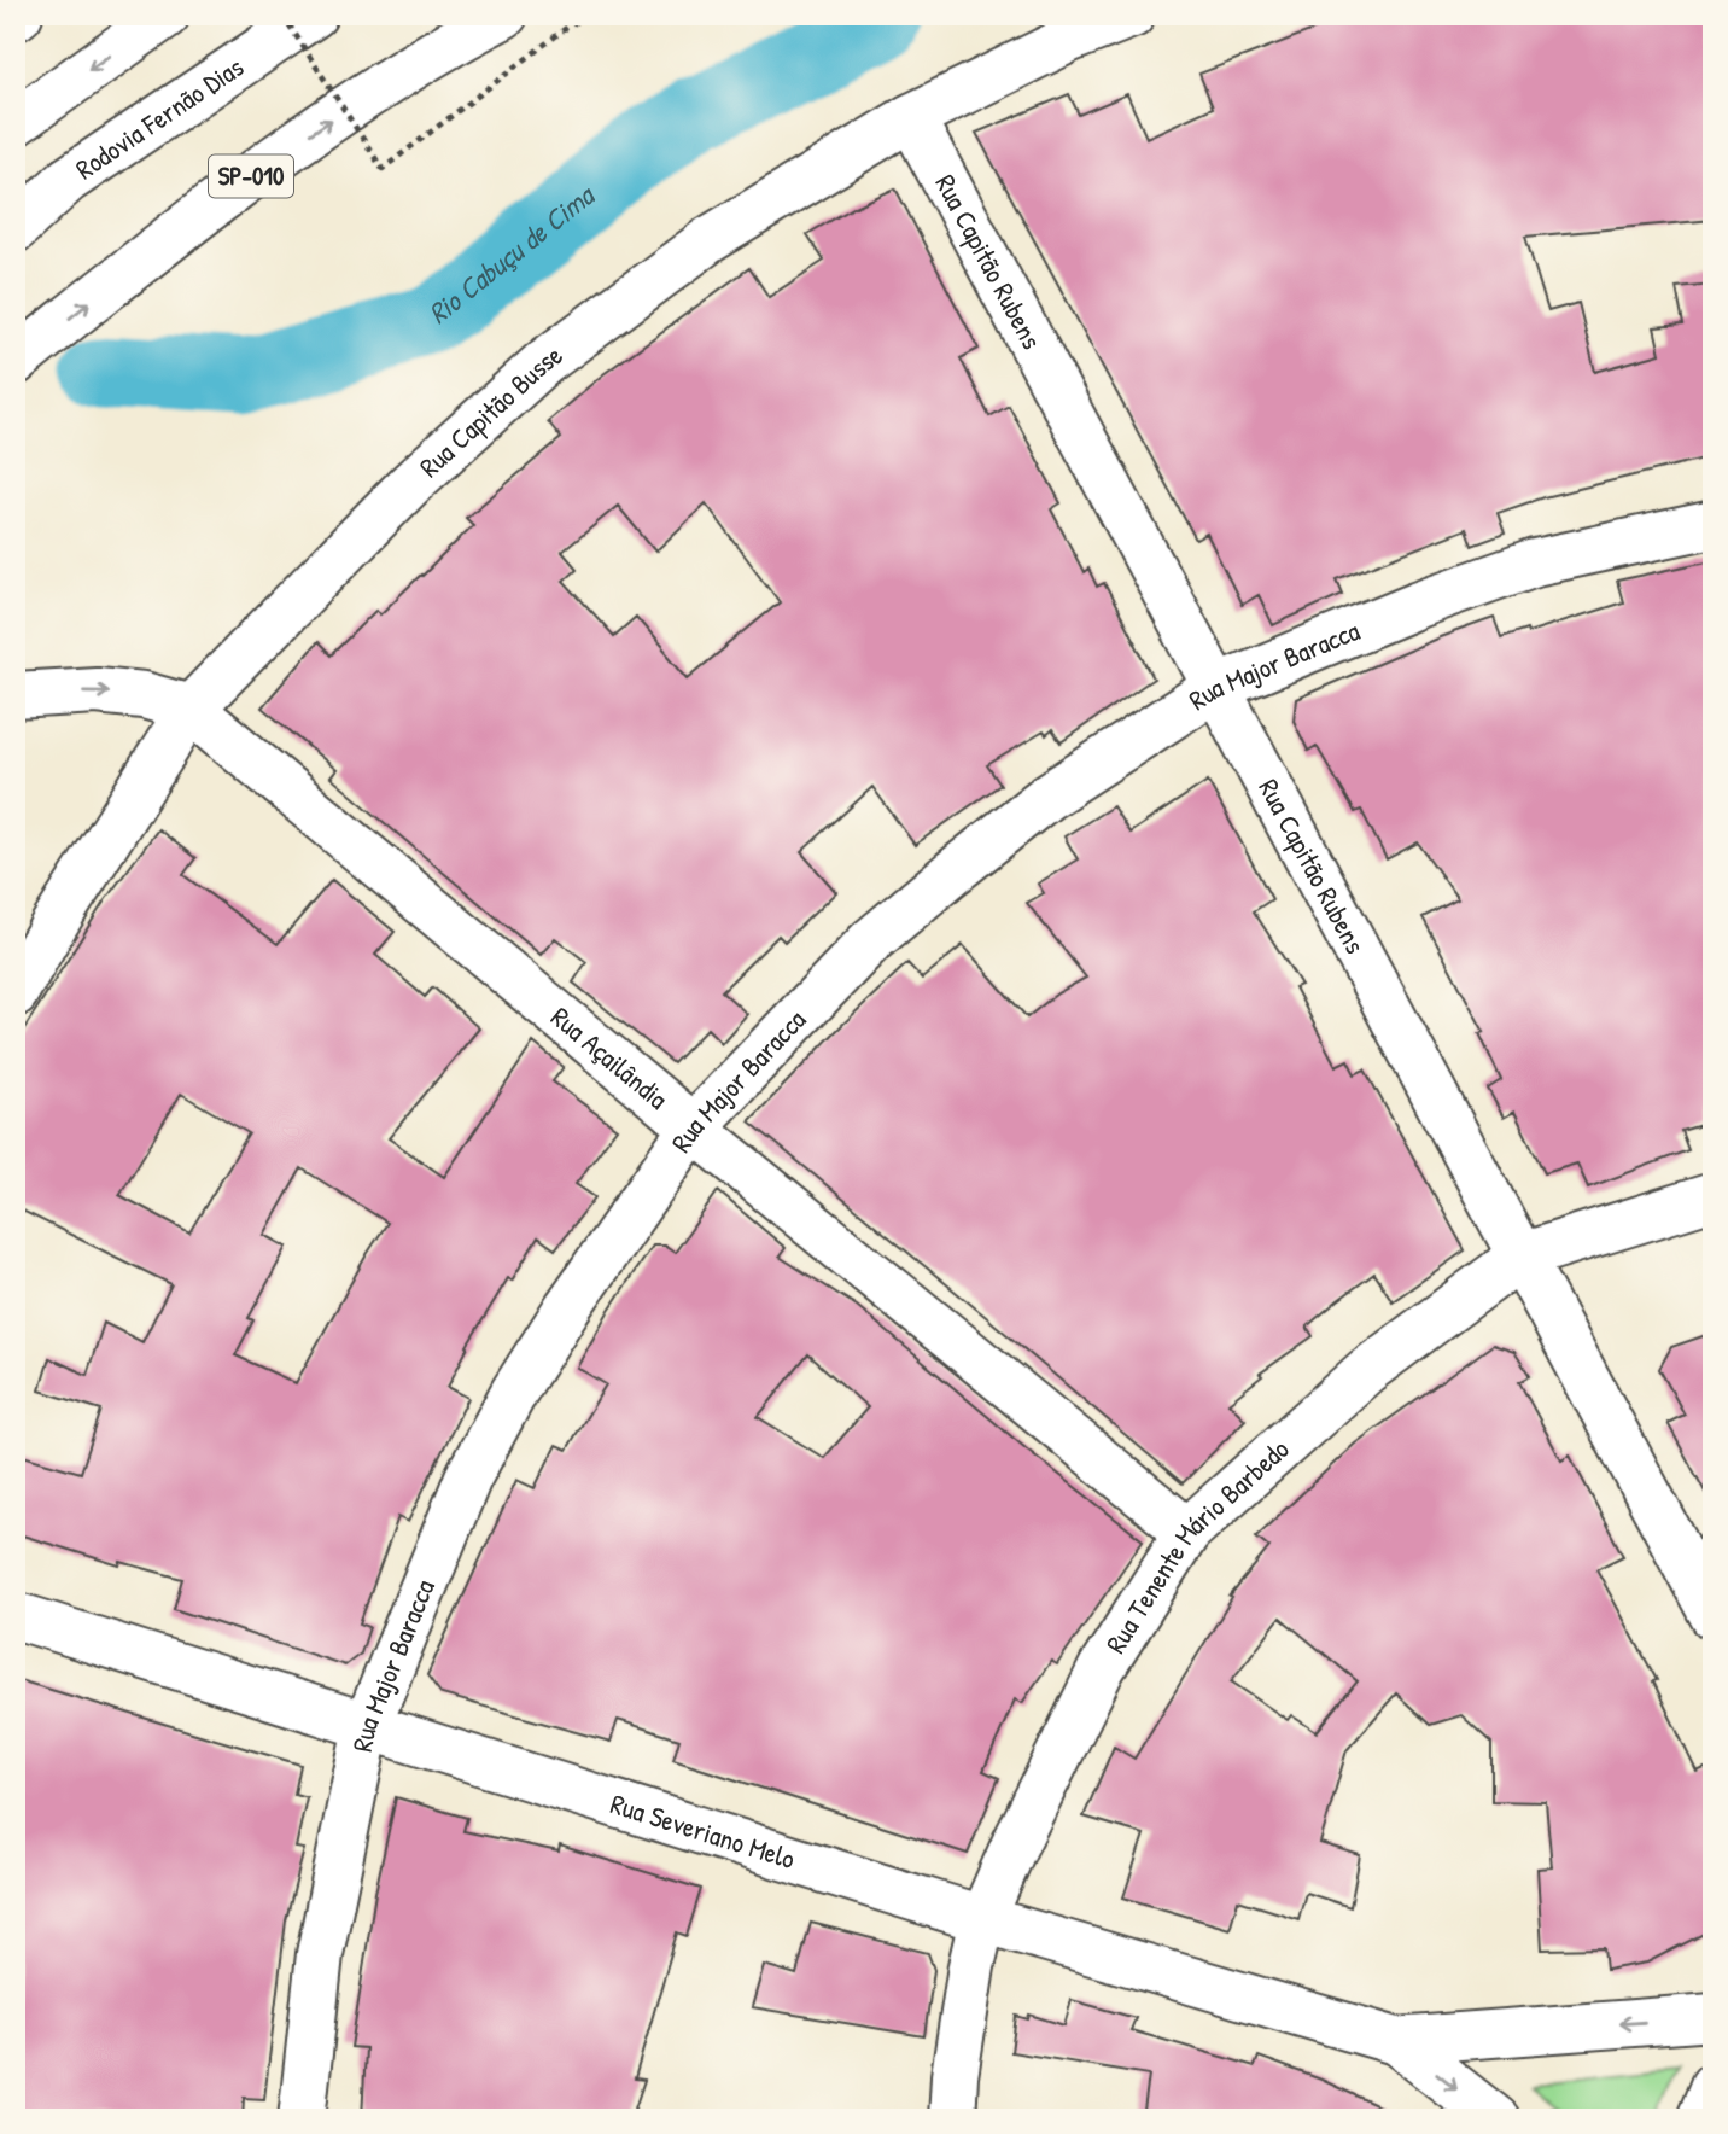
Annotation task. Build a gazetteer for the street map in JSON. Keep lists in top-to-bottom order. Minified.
{"streets":{"main road":["Rodovia Fernão Dias","SP-010","Rua Capitão Rubens","Rua Capitão Busse","Rua Major Baracca","Rua Açailândia","Rua Tenente Mário Barbedo","Rua Severiano Melo"]},"crossings":[["Rua Capitão Rubens","Rua Capitão Busse"],["Rua Capitão Rubens","Rua Major Baracca"],["Rua Capitão Rubens","Rua Tenente Mário Barbedo"],["Rua Capitão Busse","Rua Açailândia"],["Rua Major Baracca","Rua Açailândia"],["Rua Major Baracca","Rua Severiano Melo"],["Rua Açailândia","Rua Tenente Mário Barbedo"],["Rua Tenente Mário Barbedo","Rua Severiano Melo"]],"water":["Rio Cabuçu de Cima"]}
